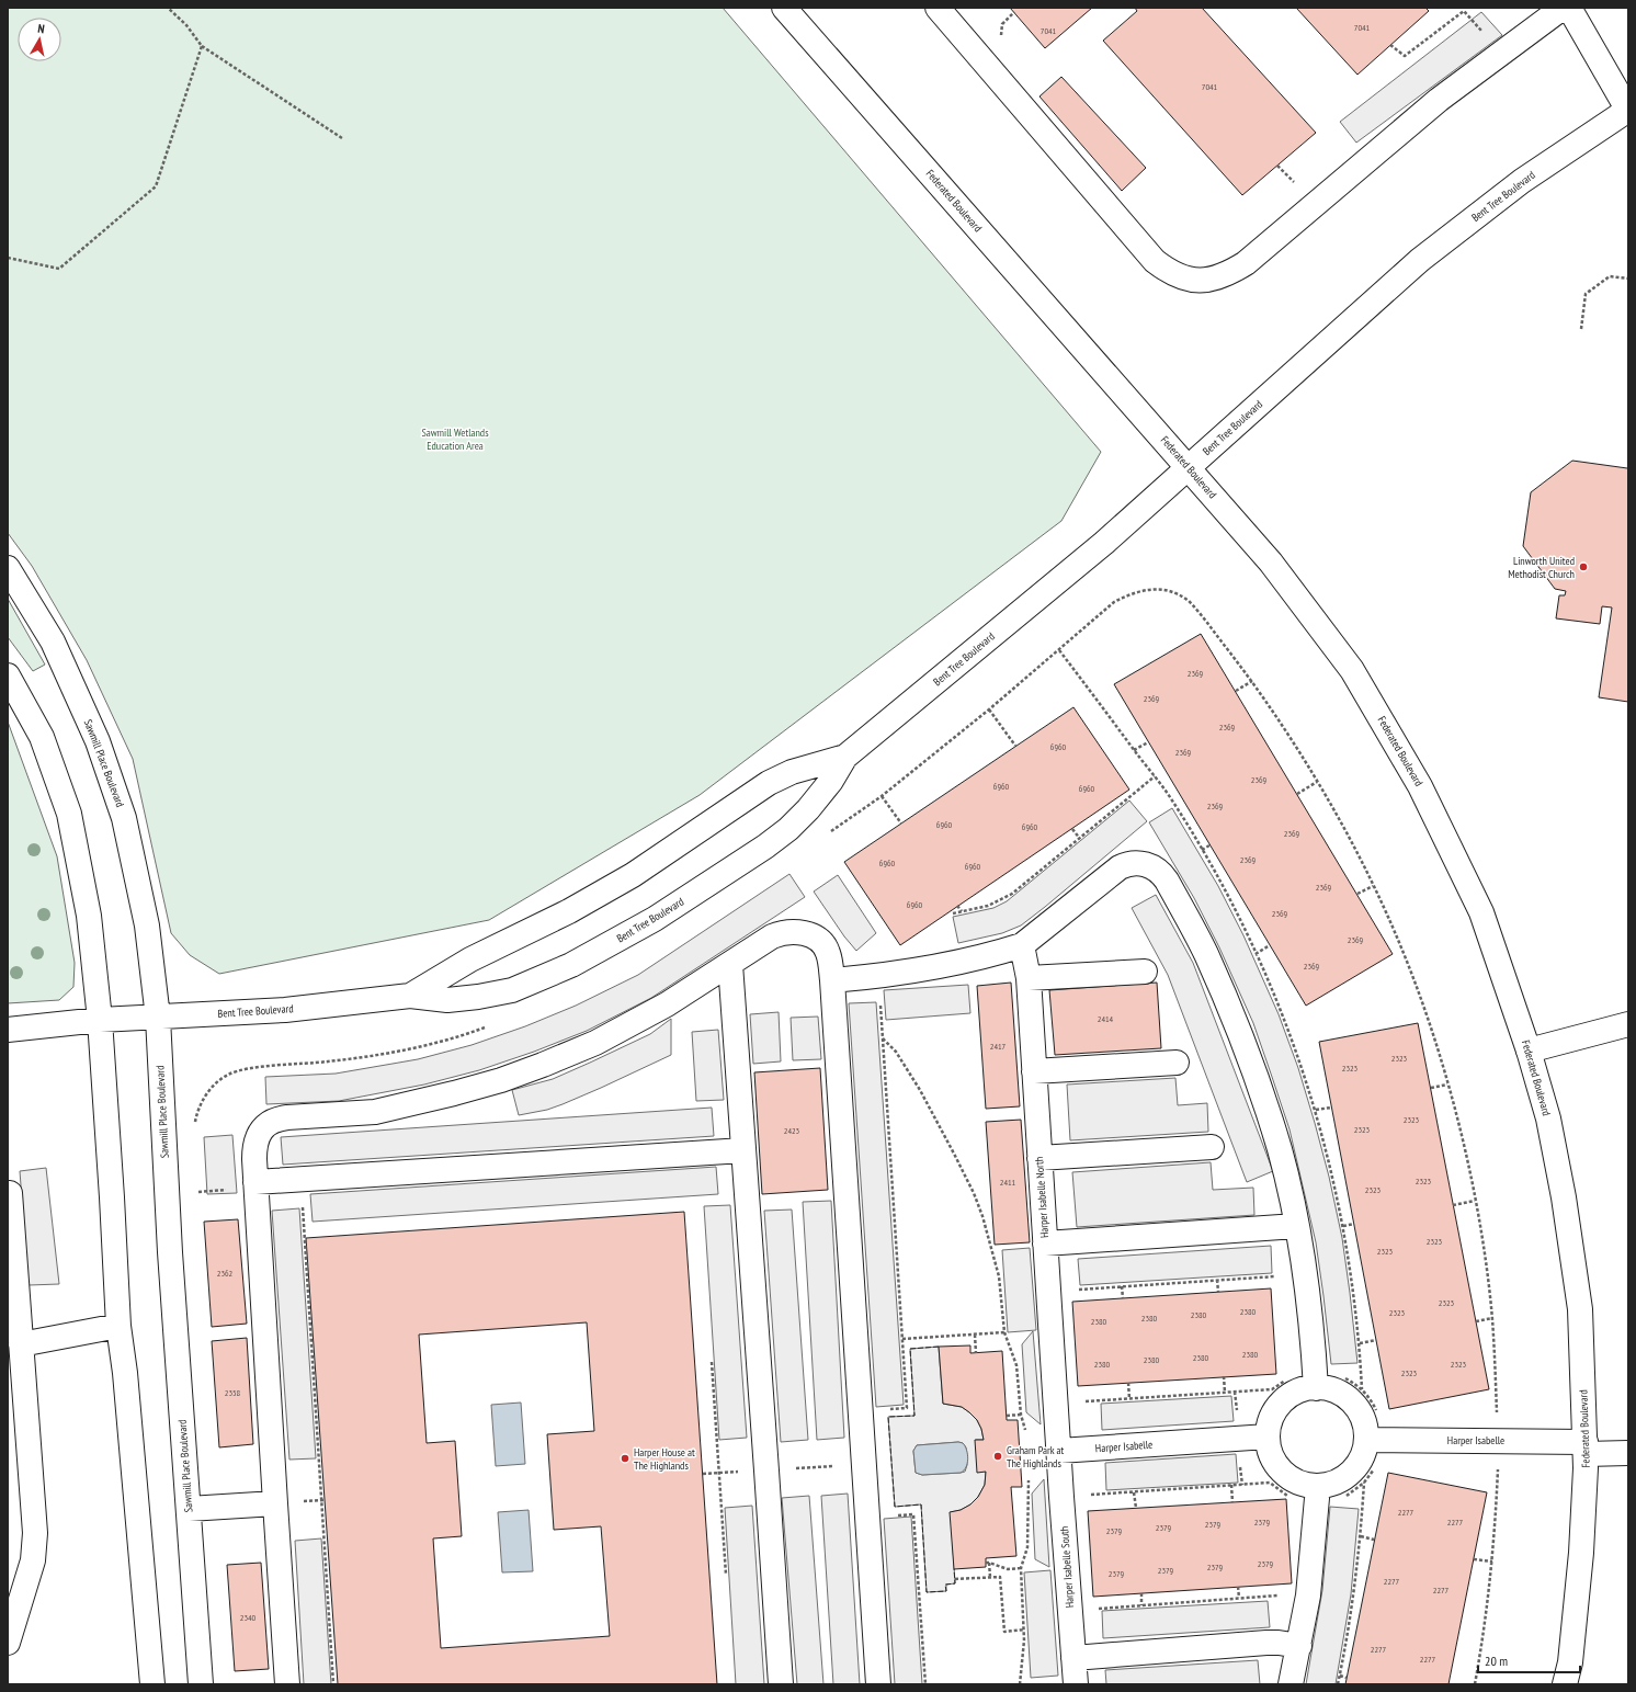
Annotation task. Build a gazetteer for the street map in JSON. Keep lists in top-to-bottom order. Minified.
{"streets":{"street":["Bent Tree Boulevard","Federated Boulevard","Sawmill Place Boulevard","Harper Isabelle North","Harper Isabelle","Harper Isabelle South"]},"crossings":[["Bent Tree Boulevard","Federated Boulevard"],["Bent Tree Boulevard","Sawmill Place Boulevard"],["Federated Boulevard","Harper Isabelle"],["Harper Isabelle North","Harper Isabelle"],["Harper Isabelle North","Harper Isabelle South"],["Harper Isabelle","Harper Isabelle South"]],"parks":["Sawmill Wetlands Education Area"],"places":["Linworth United Methodist Church","Graham Park at The Highlands","Harper House at The Highlands"],"house_numbers":["7041","7041","7041","2369","2369","2369","6960","2369","2369","6960","6960","2369","6960","6960","2369","2369","6960","6960","2369","6960","2369","2369","2369","2414","2417","2323","2323","2323","2323","2423","2323","2411","2323","2323","2323","2362","2323","2380","2323","2380","2380","2380","2380","2380","2380","2380","2323","2323","2358","2277","2379","2277","2379","2379","2379","2379","2379","2379","2379","2277","2277","2340","2277","2277"],"scale_bar":"20 m","north":"top"}
